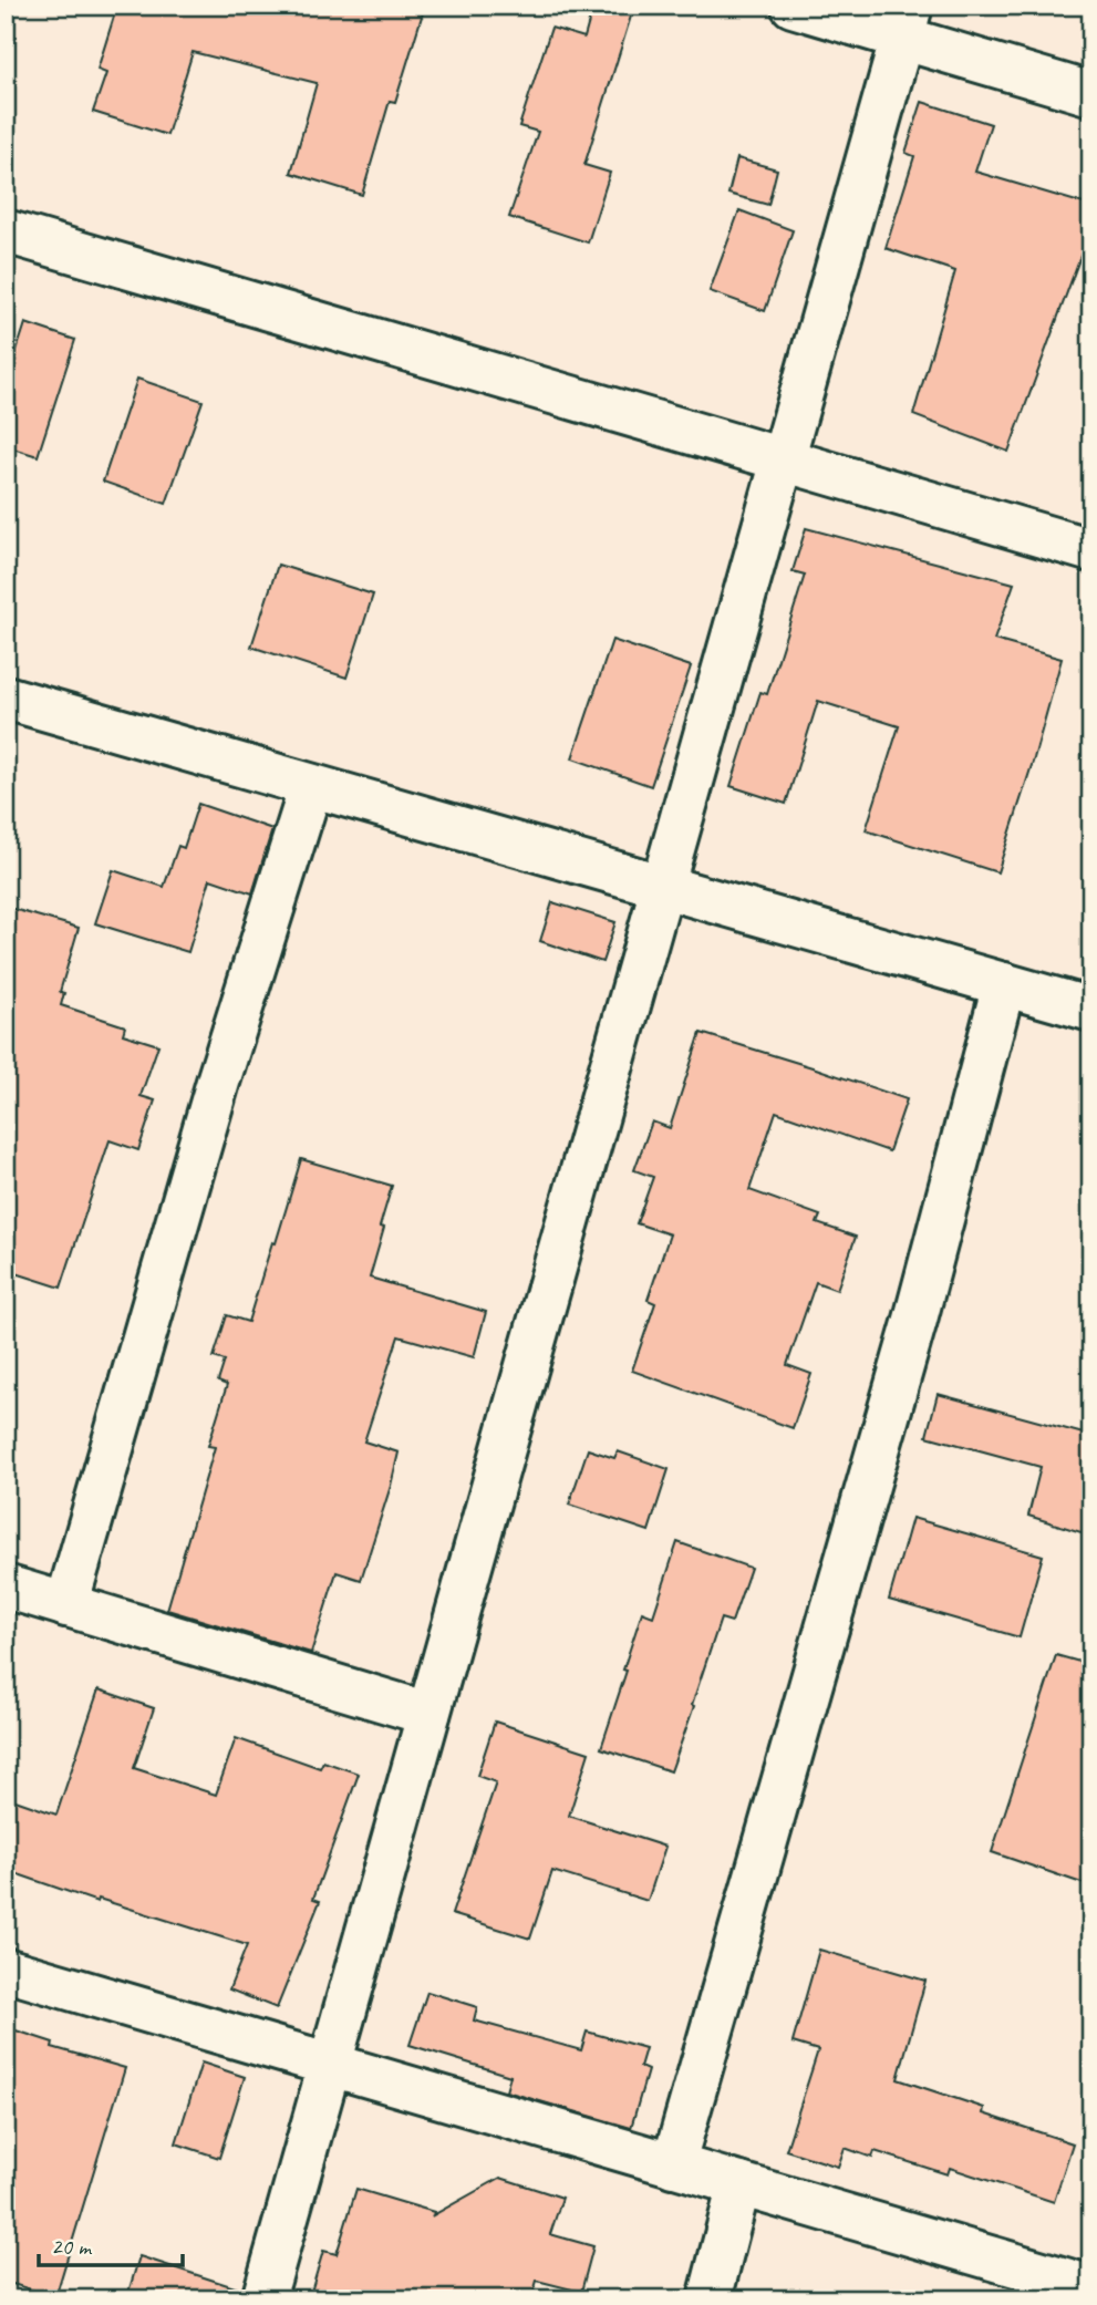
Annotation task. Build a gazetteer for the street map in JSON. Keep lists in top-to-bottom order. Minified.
{"scale_bar":"20 m"}
